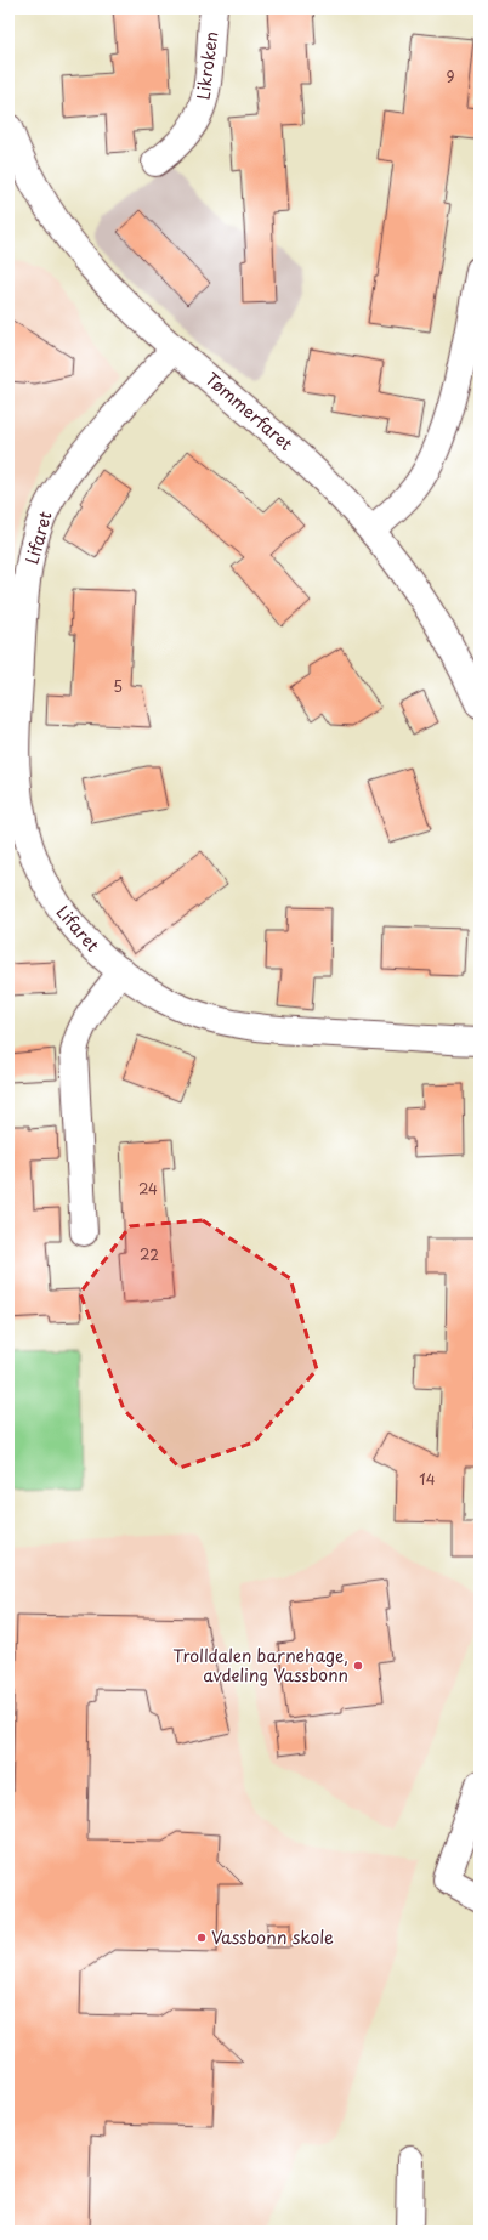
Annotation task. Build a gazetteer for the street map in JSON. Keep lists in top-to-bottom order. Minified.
{"streets":{"street":["Likroken","Tømmerfaret","Lifaret"]},"crossings":[["Tømmerfaret","Lifaret"]],"places":["Trolldalen barnehage, avdeling Vassbonn","Vassbonn skole"],"house_numbers":["9","5","24","22","14"]}
